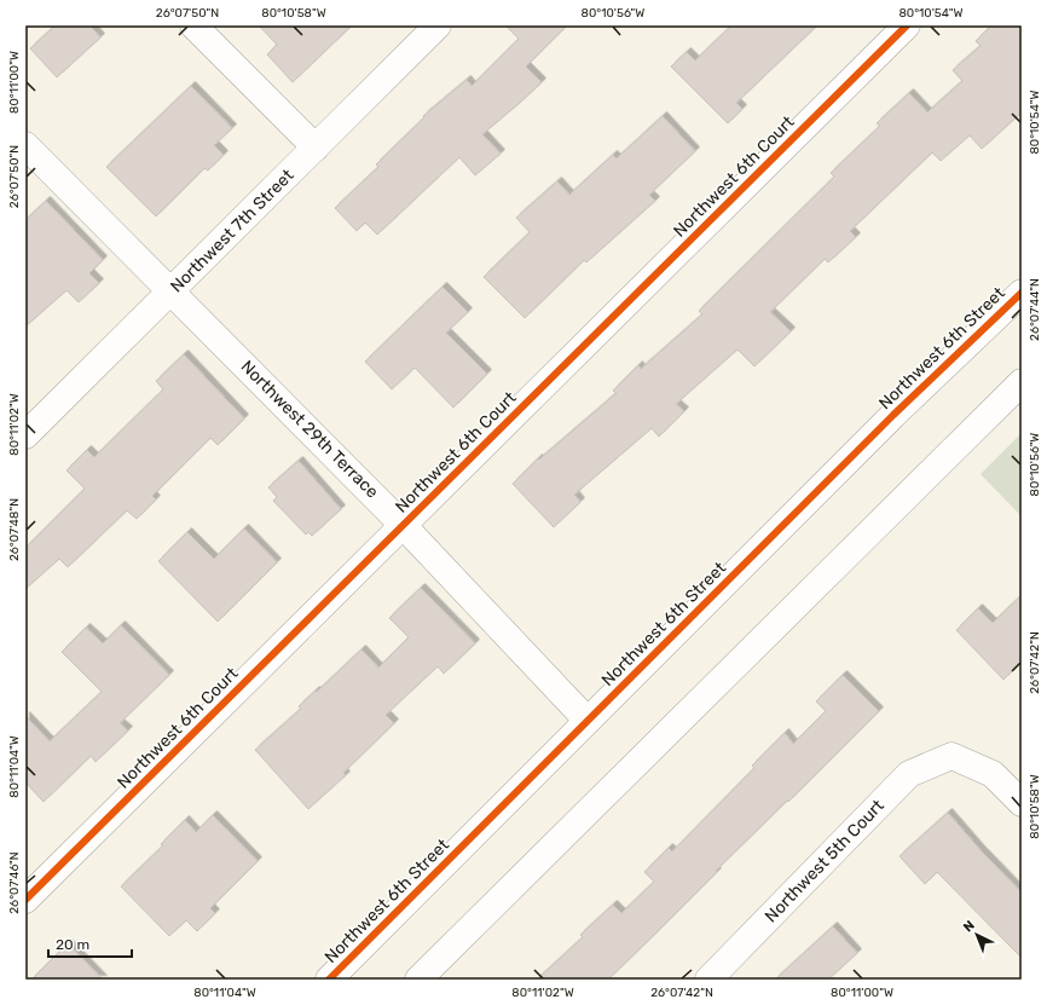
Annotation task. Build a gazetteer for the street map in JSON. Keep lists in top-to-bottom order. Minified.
{"streets":{"street":["Northwest 6th Court","Northwest 7th Street","Northwest 6th Street","Northwest 29th Terrace","Northwest 5th Court"]},"crossings":[["Northwest 6th Court","Northwest 29th Terrace"],["Northwest 7th Street","Northwest 29th Terrace"],["Northwest 6th Street","Northwest 29th Terrace"]],"scale_bar":"20 m","north":"top left","coordinates":["26°07'50\"N","80°10'58\"W","80°10'56\"W","80°10'54\"W","80°11'00\"W","26°07'44\"N","80°11'02\"W","26°07'48\"N","26°07'42\"N","80°11'04\"W","26°07'46\"N"]}
